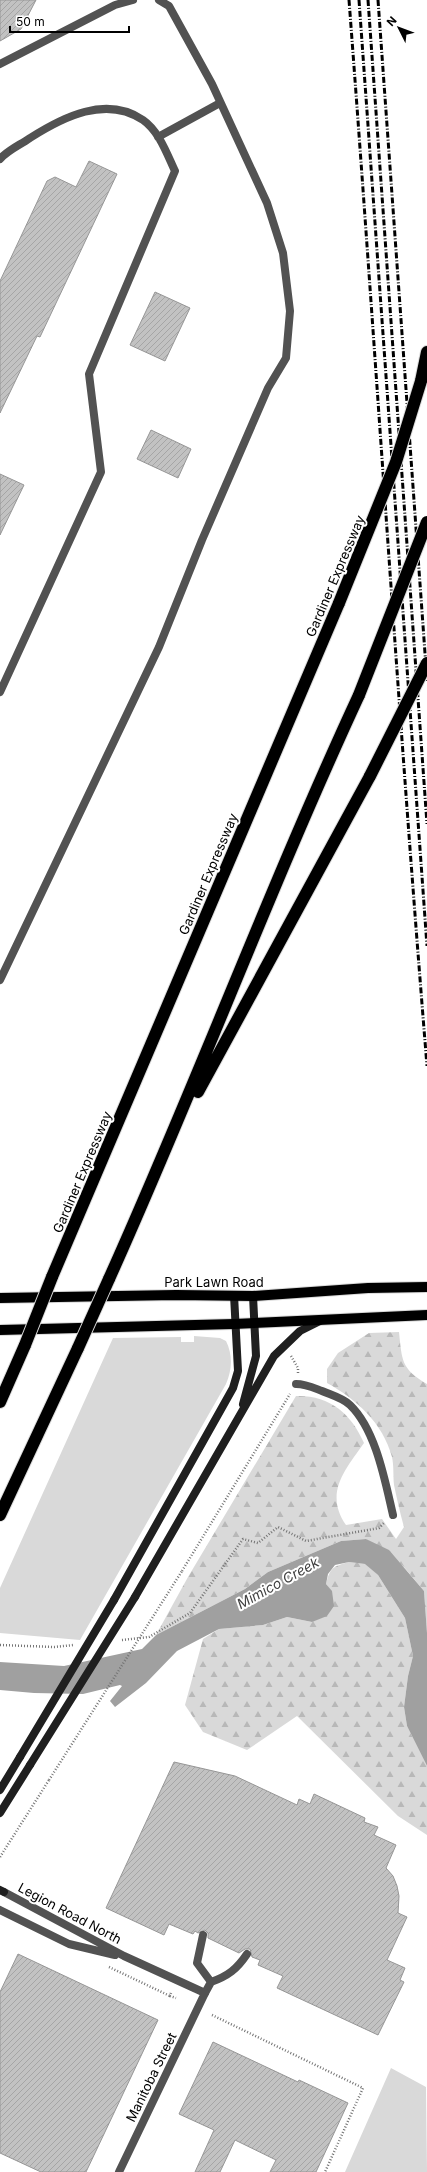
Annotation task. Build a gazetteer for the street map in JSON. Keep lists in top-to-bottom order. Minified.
{"streets":{"highway":["Gardiner Expressway"],"main road":["Park Lawn Road"],"street":["Legion Road North","Manitoba Street"]},"crossings":[["Legion Road North","Manitoba Street"]],"water":["Mimico Creek"],"scale_bar":"50 m","north":"top left"}
